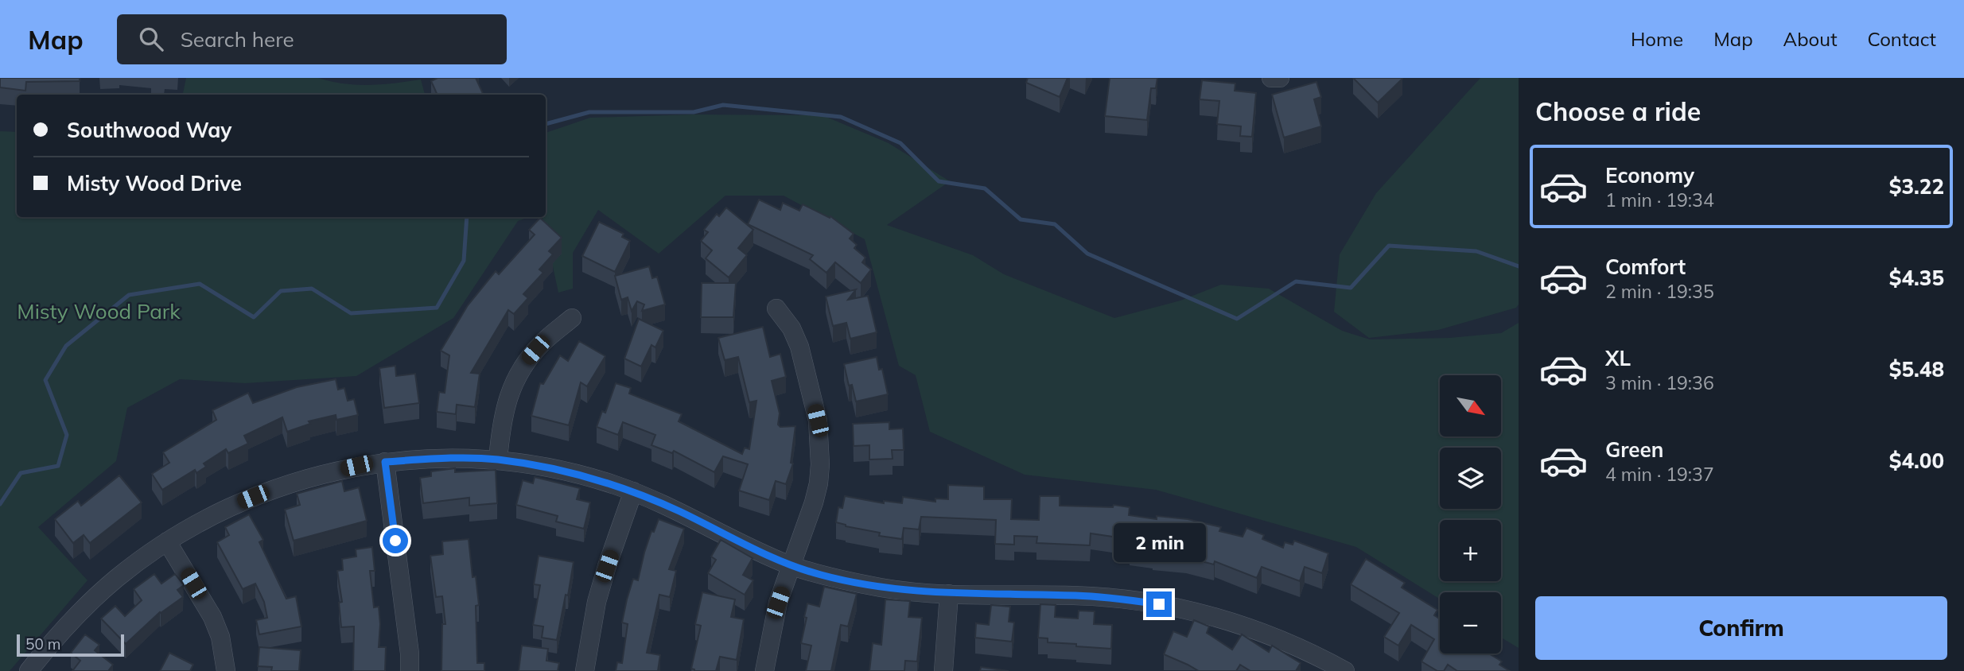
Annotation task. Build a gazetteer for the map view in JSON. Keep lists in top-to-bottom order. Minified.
{"parks":["Misty Wood Park"],"scale_bar":"50 m","north":"bottom right","page":{"header":"Map","search":"Search here","nav":["Home","Map","About","Contact"],"heading":"Choose a ride","banner":["Southwood Way","Misty Wood Drive"],"list":[{"name":"Economy","note":"1 min · 19:34","value":"$3.22"},{"name":"Comfort","note":"2 min · 19:35","value":"$4.35"},{"name":"XL","note":"3 min · 19:36","value":"$5.48"},{"name":"Green","note":"4 min · 19:37","value":"$4.00"}],"map_buttons":["+","−"],"bubble":"2 min","buttons":"Confirm","scale":"50 m"}}
